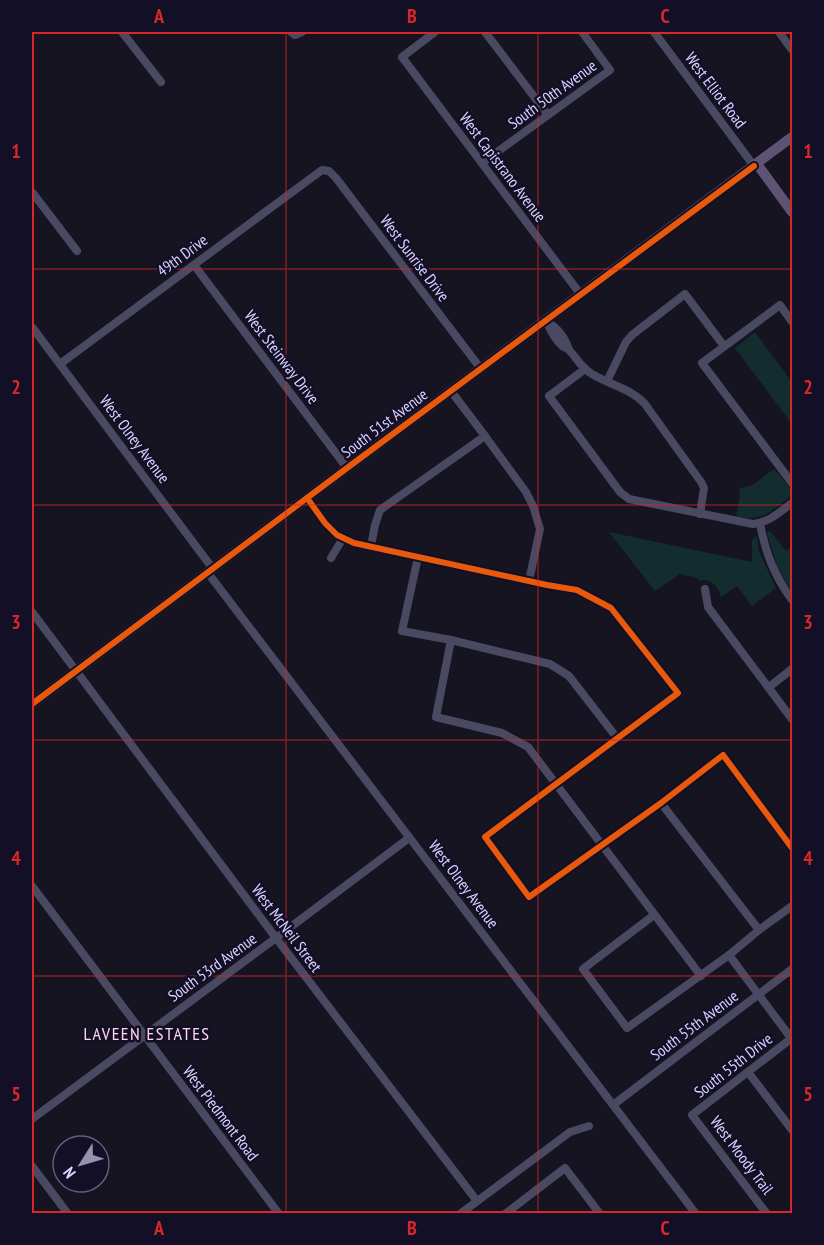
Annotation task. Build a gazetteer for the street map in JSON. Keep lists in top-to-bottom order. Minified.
{"streets":{"main road":["West Elliot Road","South 51st Avenue"],"street":["South 50th Avenue","West Capistrano Avenue","49th Drive","West Sunrise Drive","West Steinway Drive","West Olney Avenue","West McNeil Street","South 53rd Avenue","South 55th Avenue","South 55th Drive","West Piedmont Road","West Moody Trail"]},"crossings":[["West Elliot Road","South 51st Avenue"],["South 50th Avenue","West Capistrano Avenue"],["West Capistrano Avenue","South 51st Avenue"],["49th Drive","West Sunrise Drive"],["49th Drive","West Steinway Drive"],["49th Drive","West Olney Avenue"],["West Sunrise Drive","South 51st Avenue"],["West Steinway Drive","South 51st Avenue"],["South 51st Avenue","West Olney Avenue"],["South 51st Avenue","West McNeil Street"],["West Olney Avenue","South 53rd Avenue"],["West Olney Avenue","South 55th Avenue"],["West McNeil Street","South 53rd Avenue"],["South 53rd Avenue","West Piedmont Road"],["South 55th Drive","West Moody Trail"]],"districts":["LAVEEN ESTATES"],"north":"bottom left","grid":{"columns":["A","B","C"],"rows":["1","2","3","4","5"]}}
